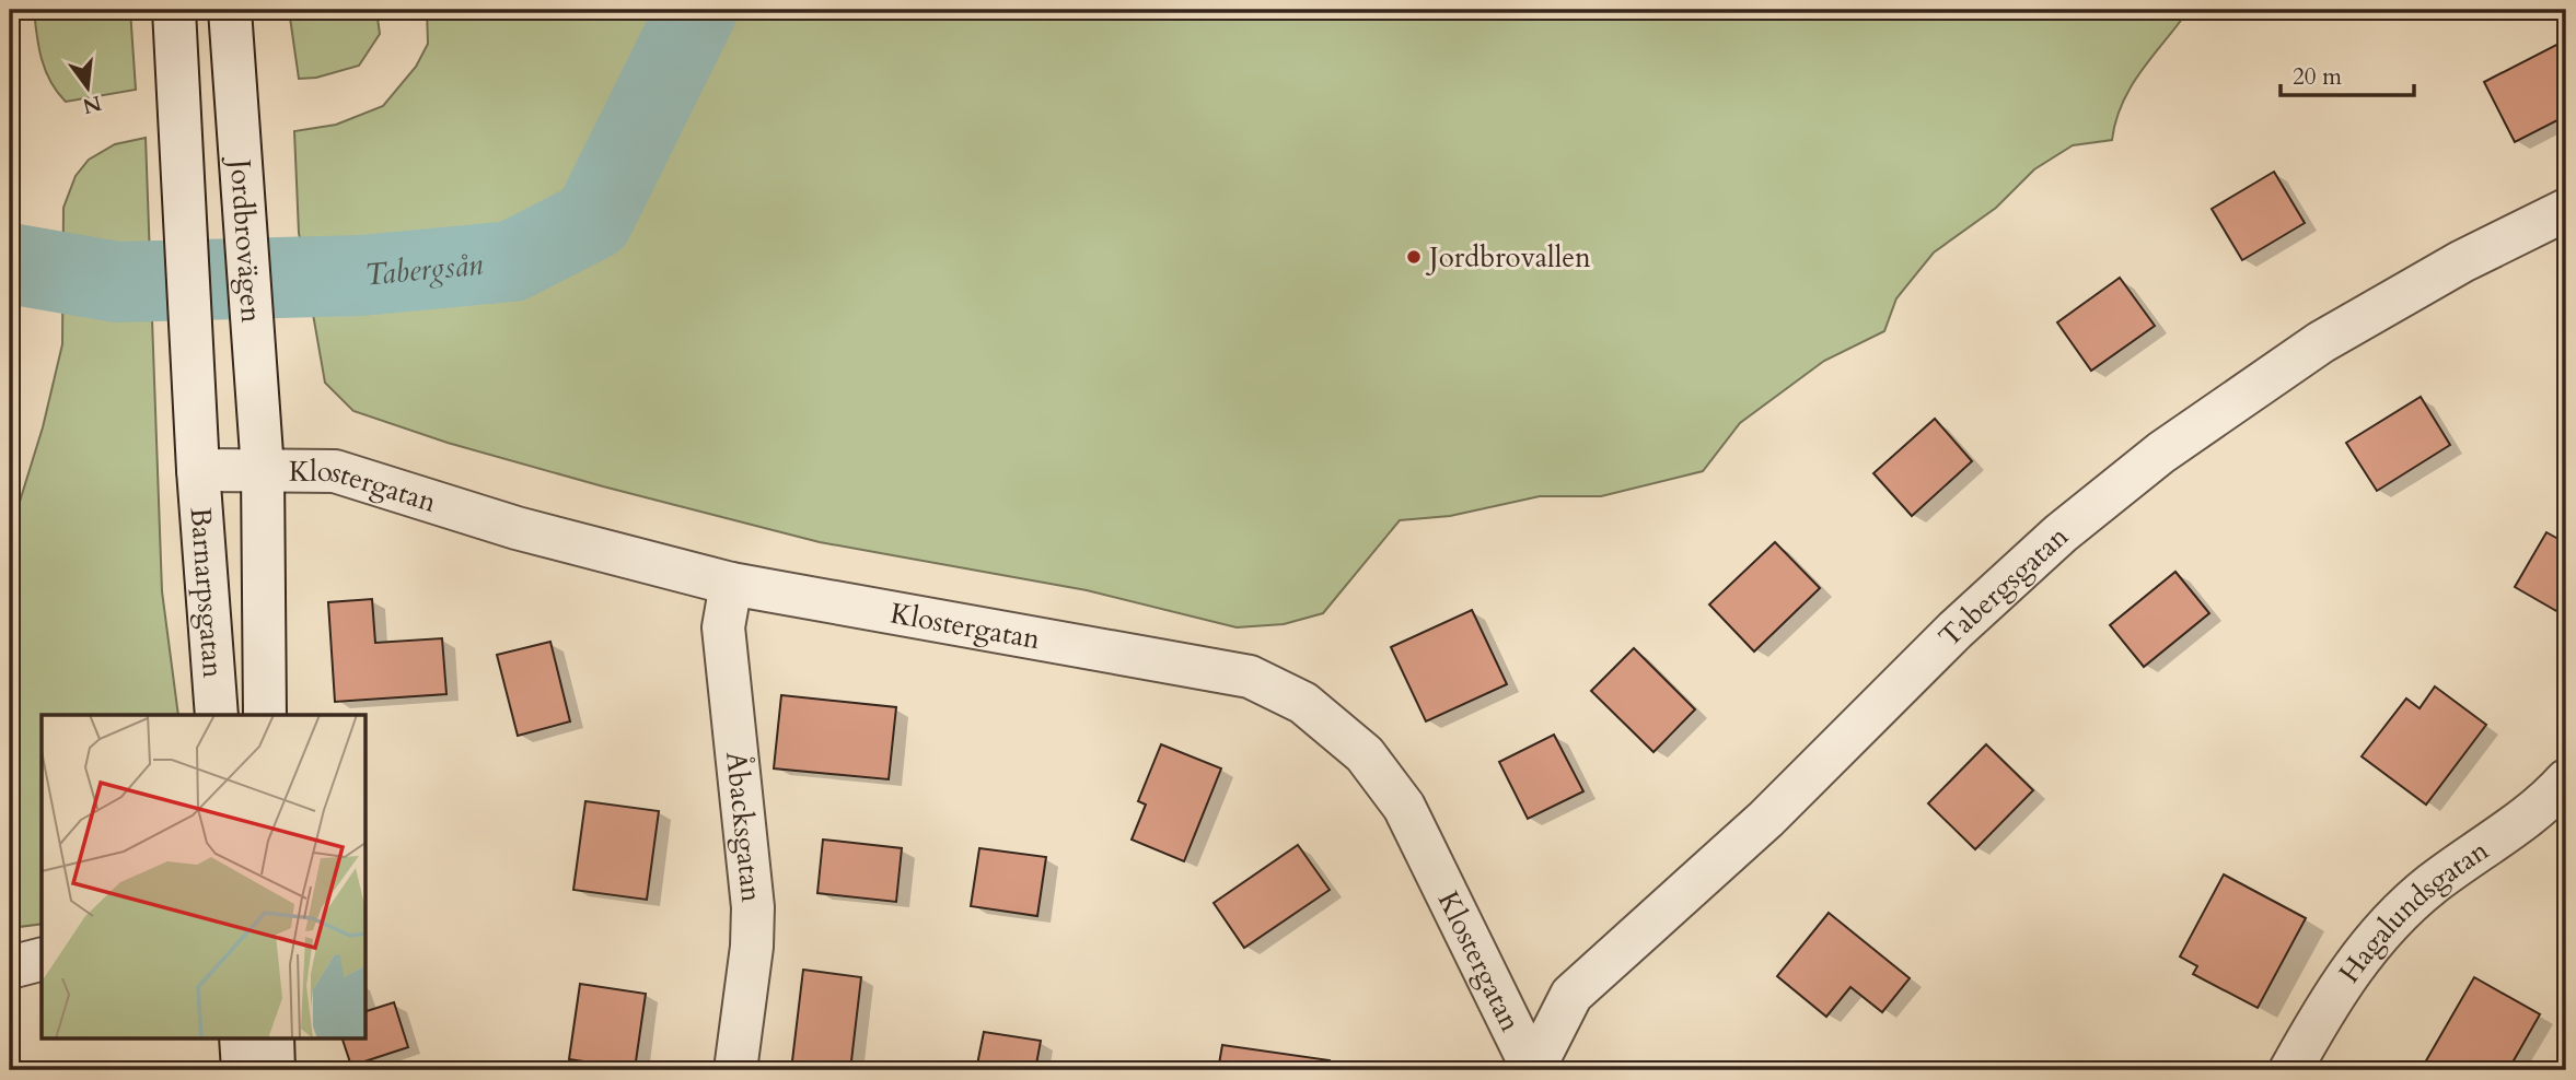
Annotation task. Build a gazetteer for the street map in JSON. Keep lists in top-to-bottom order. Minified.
{"streets":{"street":["Jordbrovägen","Klostergatan","Tabergsgatan","Barnarpsgatan","Åbacksgatan","Hagalundsgatan"]},"crossings":[["Jordbrovägen","Klostergatan"],["Jordbrovägen","Barnarpsgatan"],["Klostergatan","Tabergsgatan"],["Klostergatan","Barnarpsgatan"],["Klostergatan","Åbacksgatan"]],"water":["Tabergsån"],"places":["Jordbrovallen"],"scale_bar":"20 m","north":"bottom"}
